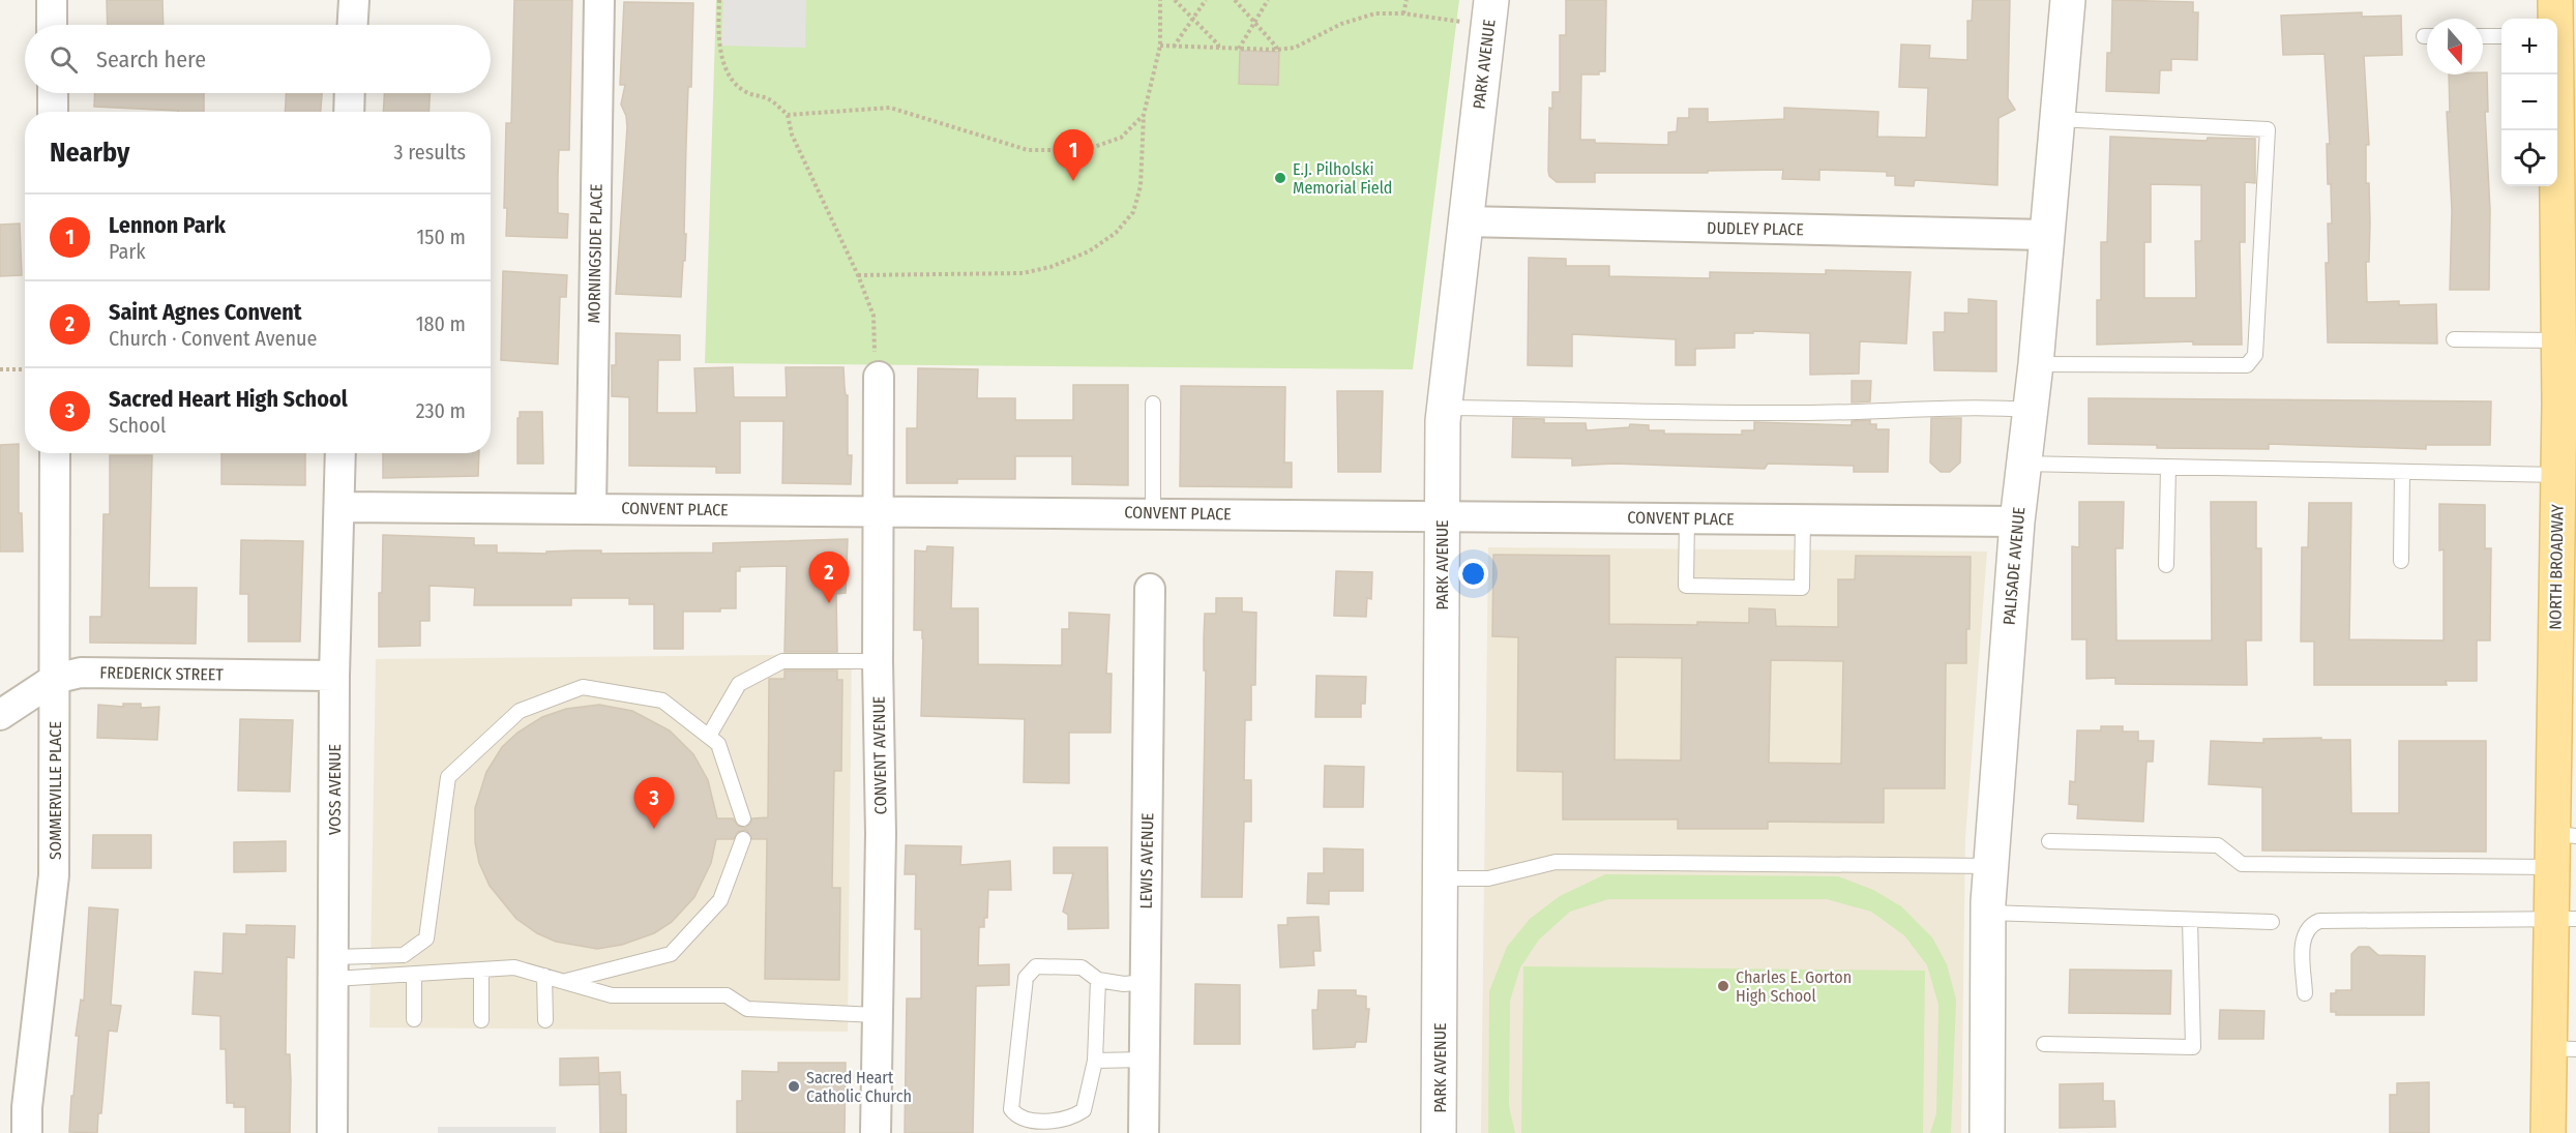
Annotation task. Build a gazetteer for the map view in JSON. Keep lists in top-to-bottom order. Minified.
{"streets":{"main road":["NORTH BROADWAY"],"street":["PARK AVENUE","DUDLEY PLACE","MORNINGSIDE PLACE","CONVENT PLACE","PALISADE AVENUE","FREDERICK STREET","CONVENT AVENUE","VOSS AVENUE","SOMMERVILLE PLACE","LEWIS AVENUE"]},"crossings":[["PARK AVENUE","DUDLEY PLACE"],["PARK AVENUE","CONVENT PLACE"],["DUDLEY PLACE","PALISADE AVENUE"],["MORNINGSIDE PLACE","CONVENT PLACE"],["CONVENT PLACE","PALISADE AVENUE"],["CONVENT PLACE","CONVENT AVENUE"],["CONVENT PLACE","VOSS AVENUE"],["FREDERICK STREET","VOSS AVENUE"],["FREDERICK STREET","SOMMERVILLE PLACE"]],"places":["E.J. Pilholski Memorial Field","Charles E. Gorton High School","Sacred Heart Catholic Church"],"north":"bottom","page":{"map_buttons":["+","−"],"search":"Search here","heading":["Nearby","3 results"],"pins":["1","2","3"],"list":[{"mark":"1","name":"Lennon Park","note":"Park","value":"150 m"},{"mark":"2","name":"Saint Agnes Convent","note":"Church · Convent Avenue","value":"180 m"},{"mark":"3","name":"Sacred Heart High School","note":"School","value":"230 m"}]}}
